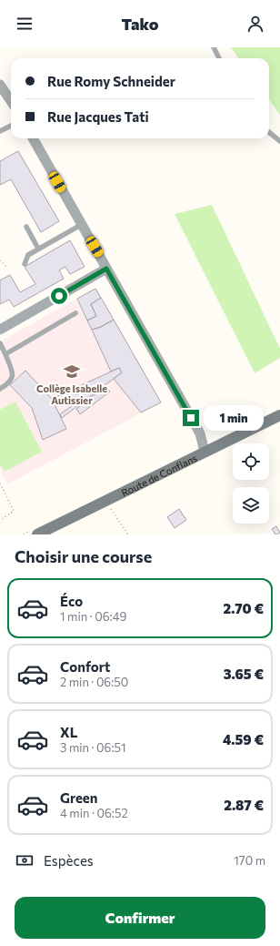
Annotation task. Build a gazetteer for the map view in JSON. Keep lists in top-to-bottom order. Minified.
{"streets":{"main road":["Route de Conflans"]},"places":{"school or university":["Collège Isabelle Autissier"]},"page":{"header":"Tako","banner":["Rue Romy Schneider","Rue Jacques Tati"],"bubble":"1 min","heading":"Choisir une course","list":[{"name":"Éco","note":"1 min · 06:49","value":"2.70 €"},{"name":"Confort","note":"2 min · 06:50","value":"3.65 €"},{"name":"XL","note":"3 min · 06:51","value":"4.59 €"},{"name":"Green","note":"4 min · 06:52","value":"2.87 €"}],"pay":["Espèces","170 m"],"buttons":"Confirmer"}}
